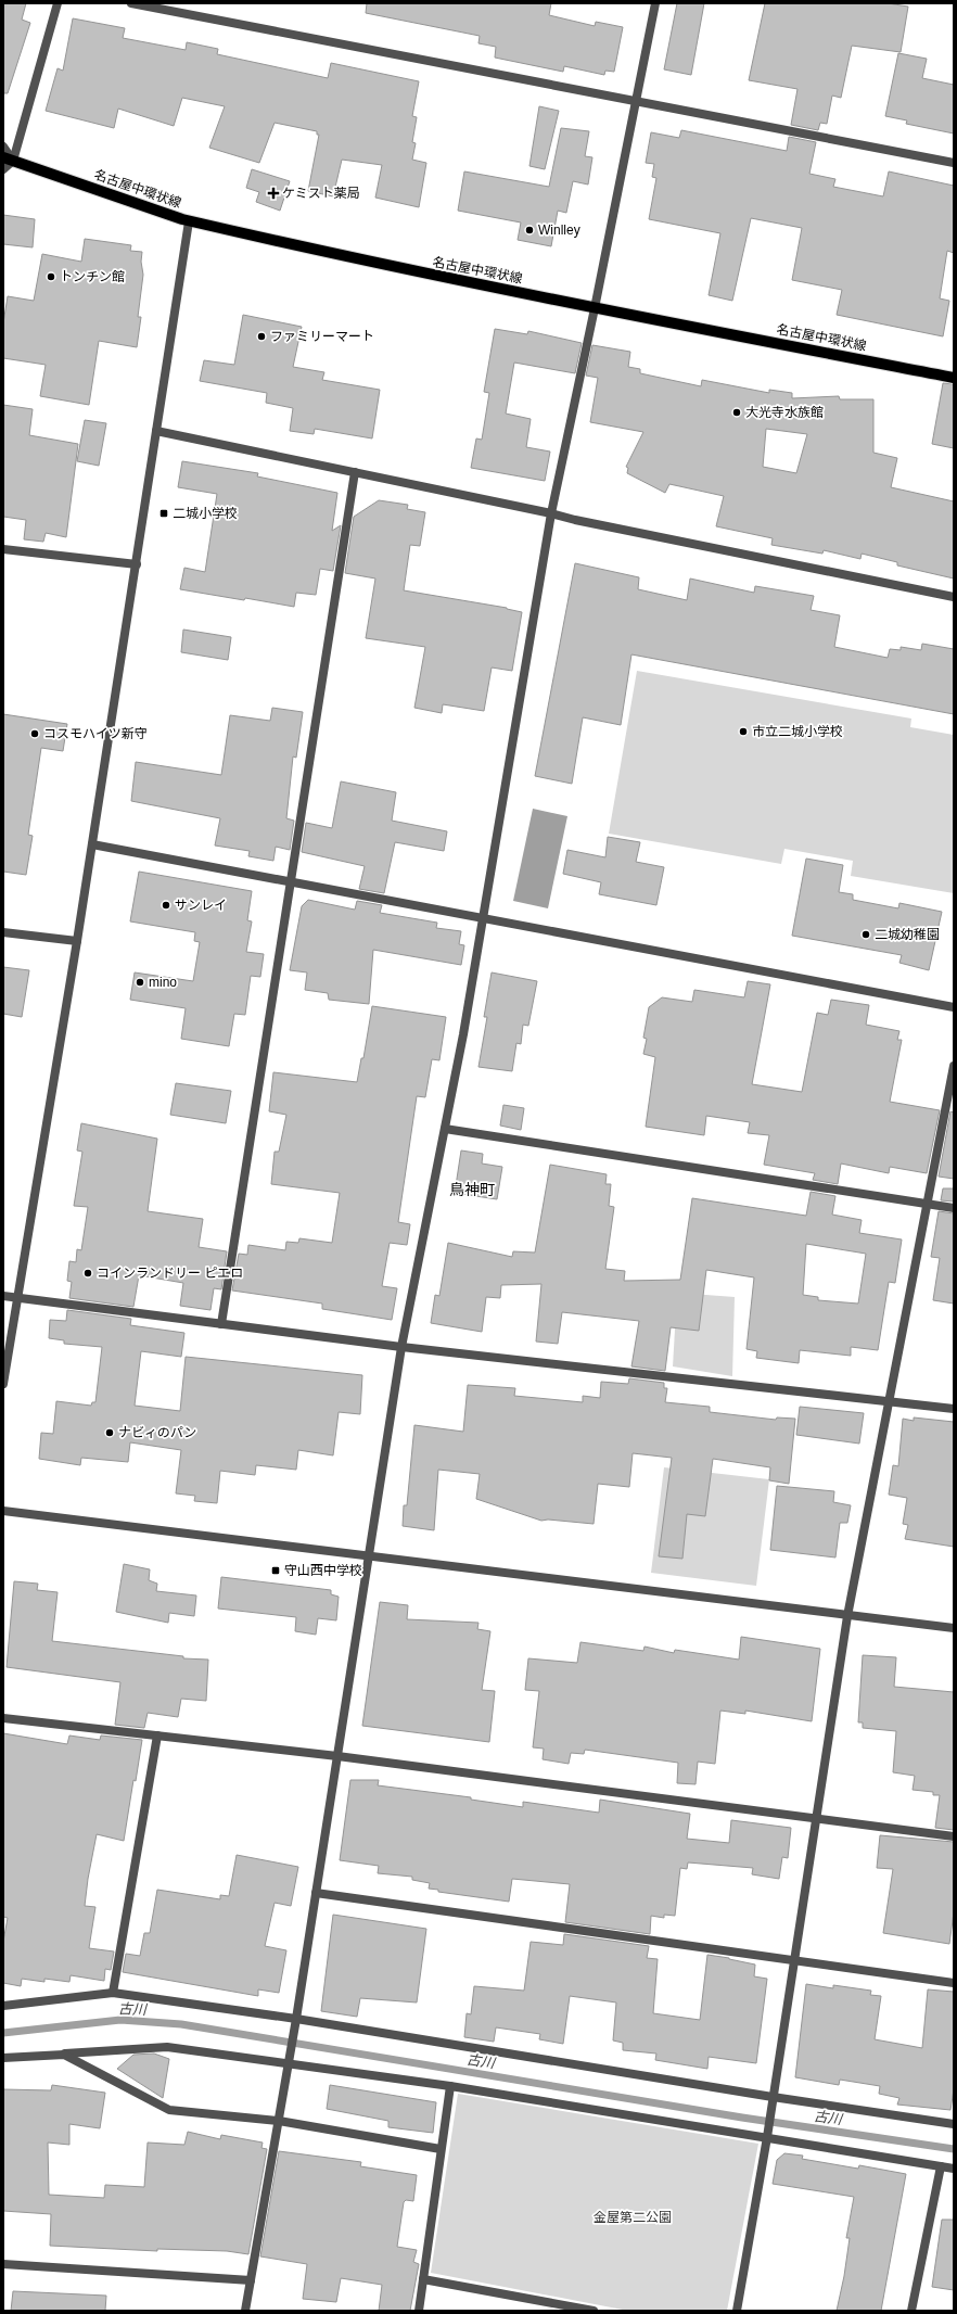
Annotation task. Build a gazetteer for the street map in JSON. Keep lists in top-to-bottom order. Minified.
{"streets":{"main road":["名古屋中環状線"]},"districts":["鳥神町"],"water":["古川"],"parks":["金屋第二公園"],"places":{"health":["ケミスト薬局"],"other":["Winlley","トンチン館","ファミリーマート","大光寺水族館","市立二城小学校","コスモハイツ新守","サンレイ","二城幼稚園","mino","コインランドリー ピエロ","ナビィのパン"],"transit":["二城小学校","守山西中学校"]}}
